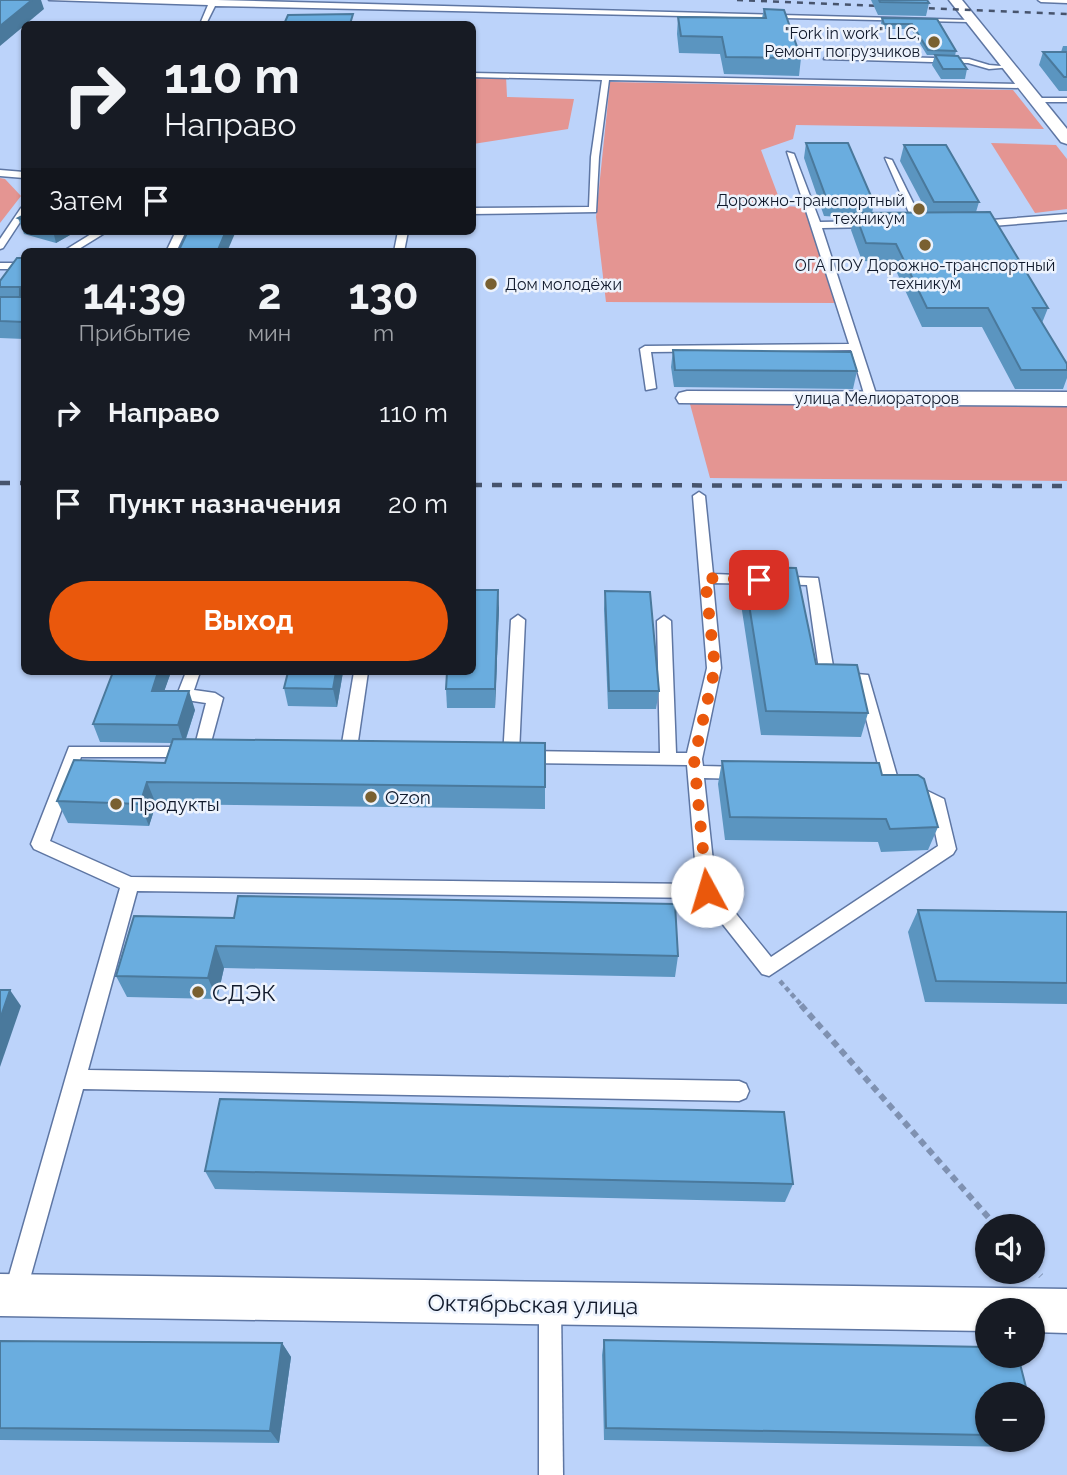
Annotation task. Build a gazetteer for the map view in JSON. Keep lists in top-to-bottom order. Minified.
{"streets":{"street":["улица Мелиораторов","Октябрьская улица"]},"places":["\"Fork in work\" LLC, Ремонт погрузчиков","Дорожно-транспортный техникум","ОГА ПОУ Дорожно-транспортный техникум","Дом молодёжи","Ozon","Продукты","СДЭК"],"page":{"turn":["110 m","Направо"],"then":"Затем","eta":["14:39","Прибытие","2","мин","130","m"],"list":[{"name":"Направо","value":"110 m"},{"name":"Пункт назначения","value":"20 m"}],"buttons":"Выход","map_buttons":["+","−"]}}
